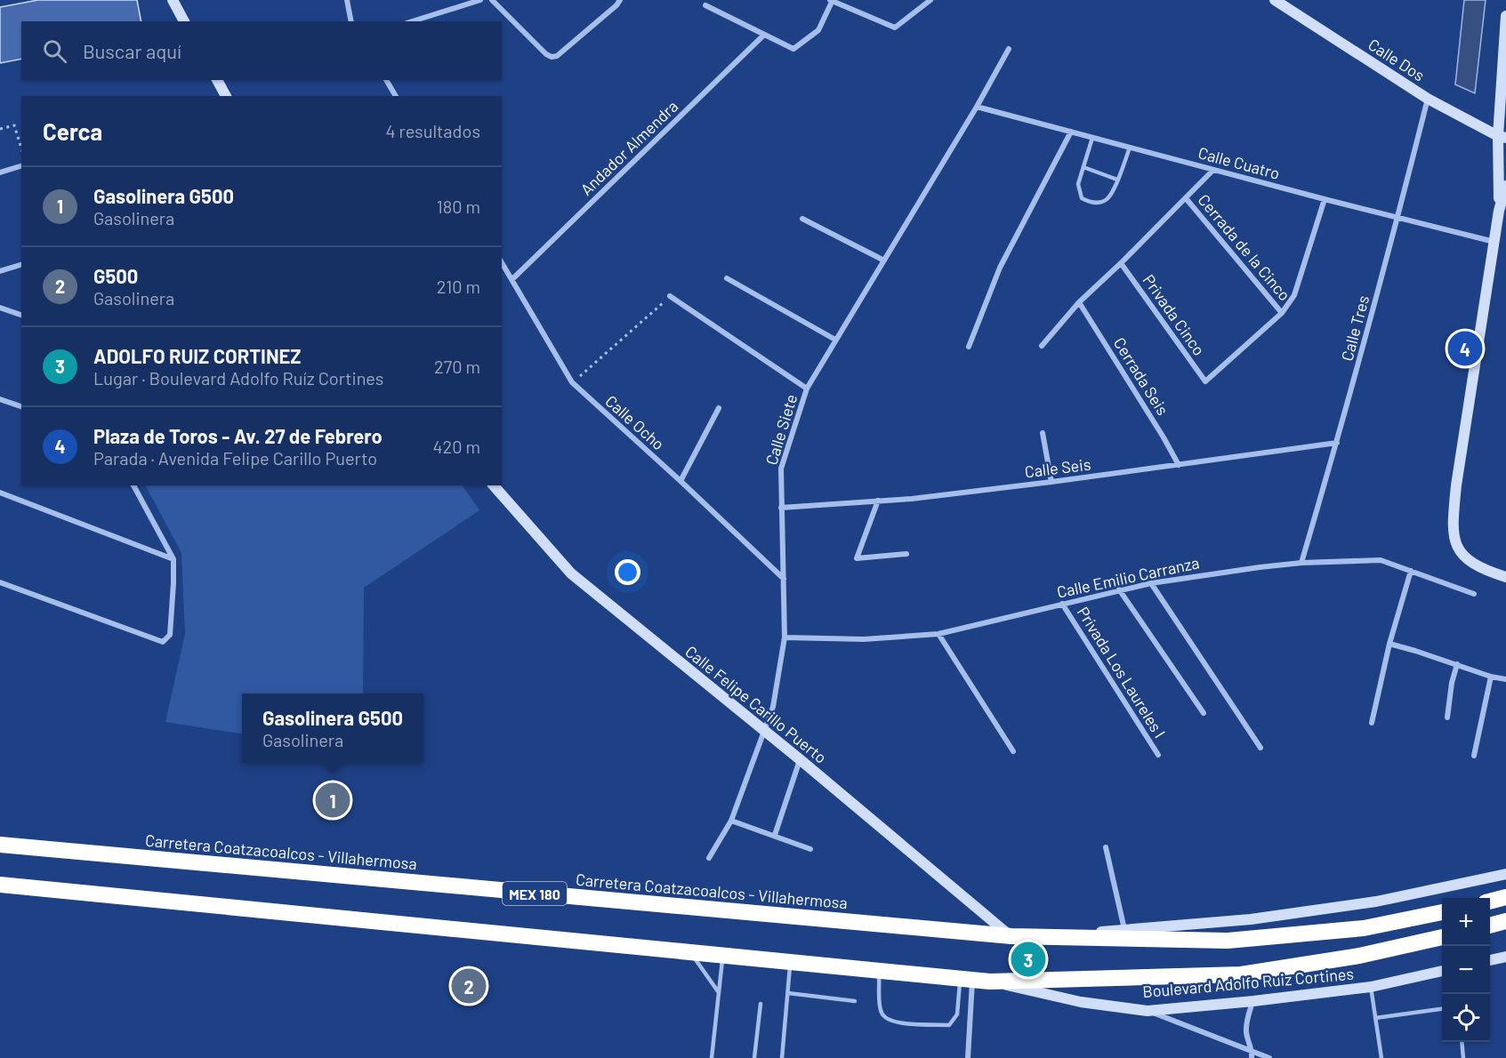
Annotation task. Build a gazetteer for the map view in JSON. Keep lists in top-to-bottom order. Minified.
{"streets":{"highway":["Carretera Coatzacoalcos - Villahermosa","MEX 180"],"main road":["Calle Dos","Calle Felipe Carillo Puerto","Boulevard Adolfo Ruiz Cortines"],"street":["Andador Almendra","Calle Cuatro","Cerrada de la Cinco","Privada Cinco","Calle Tres","Cerrada Seis","Calle Ocho","Calle Siete","Calle Seis","Calle Emilio Carranza","Privada Los Laureles I"]},"crossings":[["Calle Dos","Calle Tres"],["Andador Almendra","Calle Ocho"],["Calle Cuatro","Calle Tres"],["Calle Cuatro","Calle Siete"],["Cerrada de la Cinco","Privada Cinco"],["Calle Tres","Calle Seis"],["Calle Tres","Calle Emilio Carranza"],["Cerrada Seis","Calle Seis"],["Calle Ocho","Calle Siete"],["Calle Siete","Calle Seis"],["Calle Siete","Calle Emilio Carranza"],["Calle Siete","Calle Felipe Carillo Puerto"],["Calle Emilio Carranza","Privada Los Laureles I"],["Calle Felipe Carillo Puerto","Carretera Coatzacoalcos - Villahermosa"]],"page":{"search":"Buscar aquí","heading":["Cerca","4 resultados"],"list":[{"mark":"1","name":"Gasolinera G500","note":"Gasolinera","value":"180 m"},{"mark":"2","name":"G500","note":"Gasolinera","value":"210 m"},{"mark":"3","name":"ADOLFO RUIZ CORTINEZ","note":"Lugar · Boulevard Adolfo Ruíz Cortines","value":"270 m"},{"mark":"4","name":"Plaza de Toros - Av. 27 de Febrero","note":"Parada · Avenida Felipe Carillo Puerto","value":"420 m"}],"pins":["4","1","3","2"],"popup":["Gasolinera G500","Gasolinera"],"map_buttons":["+","−"]}}
